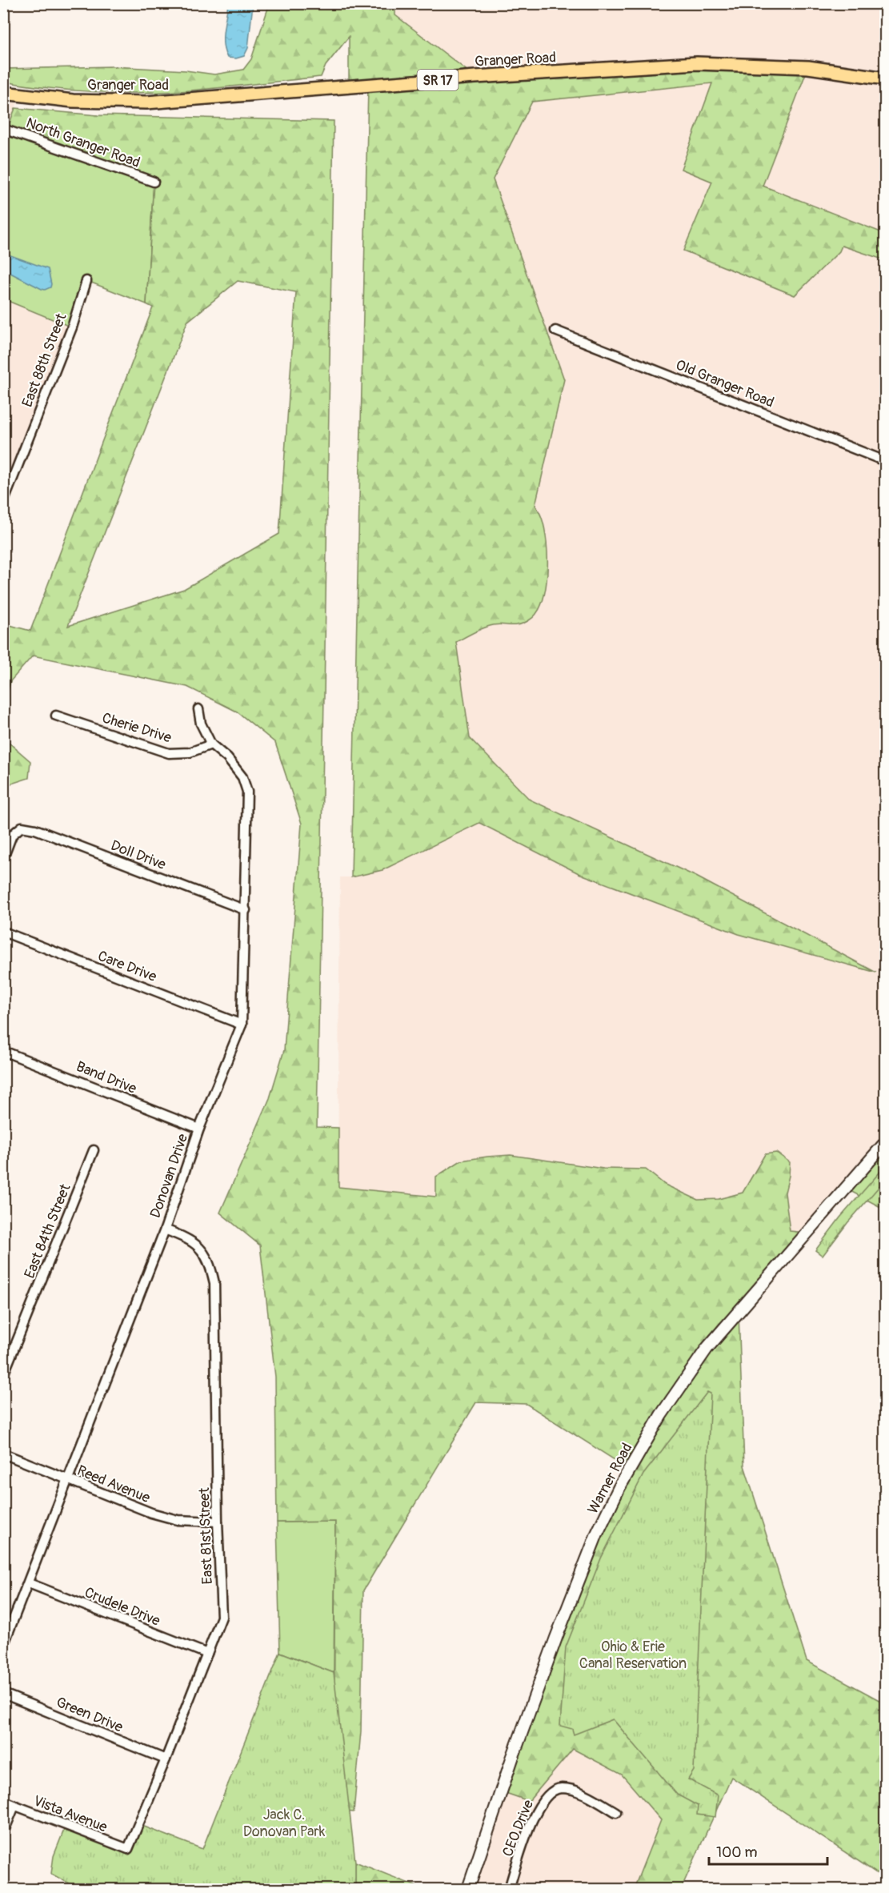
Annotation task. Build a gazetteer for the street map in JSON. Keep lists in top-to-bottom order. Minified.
{"streets":{"main road":["Granger Road","SR 17","Warner Road"],"street":["North Granger Road","East 88th Street","Old Granger Road","Cherie Drive","Doll Drive","Care Drive","Band Drive","Donovan Drive","East 84th Street","Reed Avenue","East 81st Street","Crudele Drive","Green Drive","Vista Avenue","CEO Drive"]},"crossings":[["Cherie Drive","Donovan Drive"],["Doll Drive","Donovan Drive"],["Care Drive","Donovan Drive"],["Band Drive","Donovan Drive"],["Donovan Drive","Reed Avenue"],["Donovan Drive","East 81st Street"],["Donovan Drive","Crudele Drive"],["Reed Avenue","East 81st Street"],["East 81st Street","Crudele Drive"],["East 81st Street","Green Drive"],["East 81st Street","Vista Avenue"]],"parks":["Ohio & Erie Canal Reservation","Jack C. Donovan Park"],"scale_bar":"100 m"}
